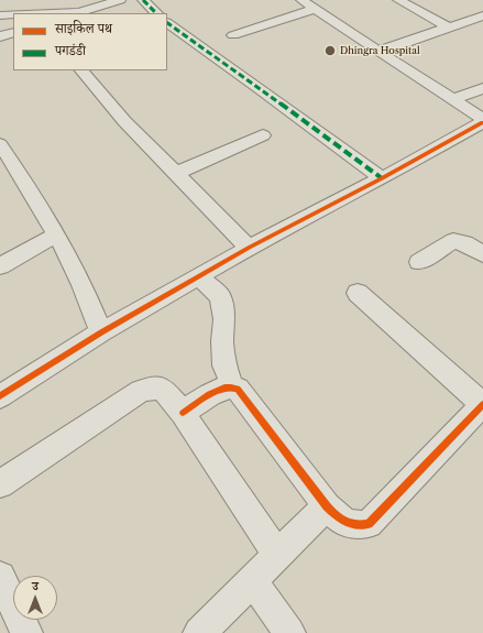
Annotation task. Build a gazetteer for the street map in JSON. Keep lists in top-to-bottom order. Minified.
{"places":["Dhingra Hospital"],"legend":["साइकिल पथ","पगडंडी"],"north":"top"}
